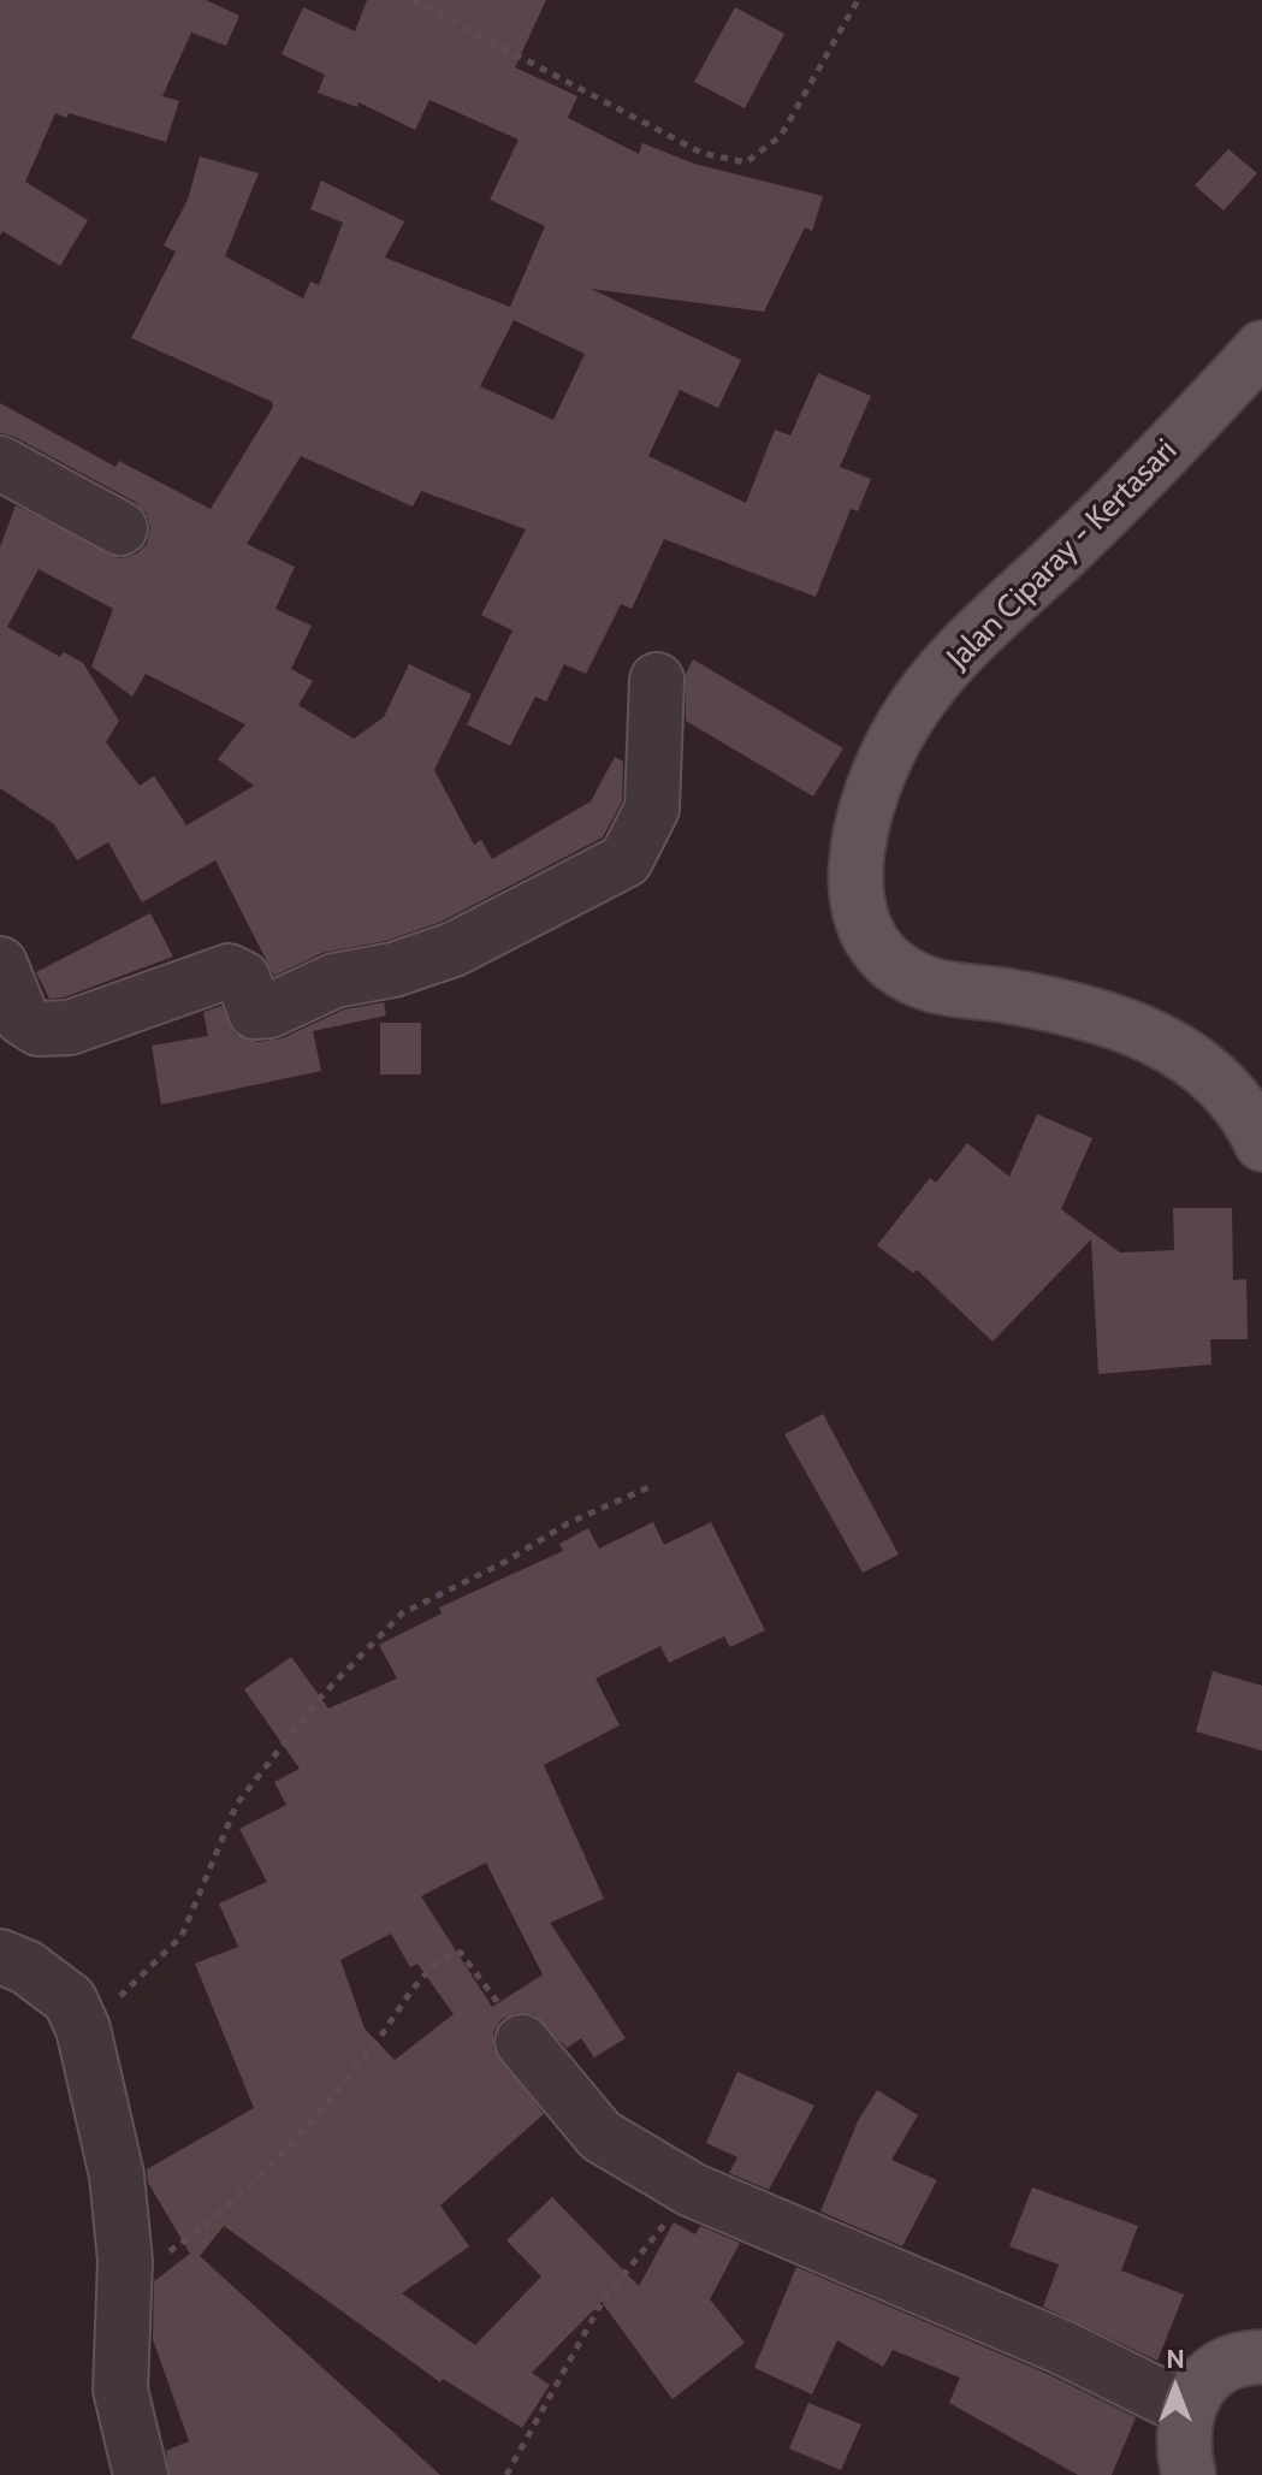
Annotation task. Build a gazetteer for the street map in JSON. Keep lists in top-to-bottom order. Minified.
{"streets":{"main road":["Jalan Ciparay - Kertasari"]},"north":"top"}
